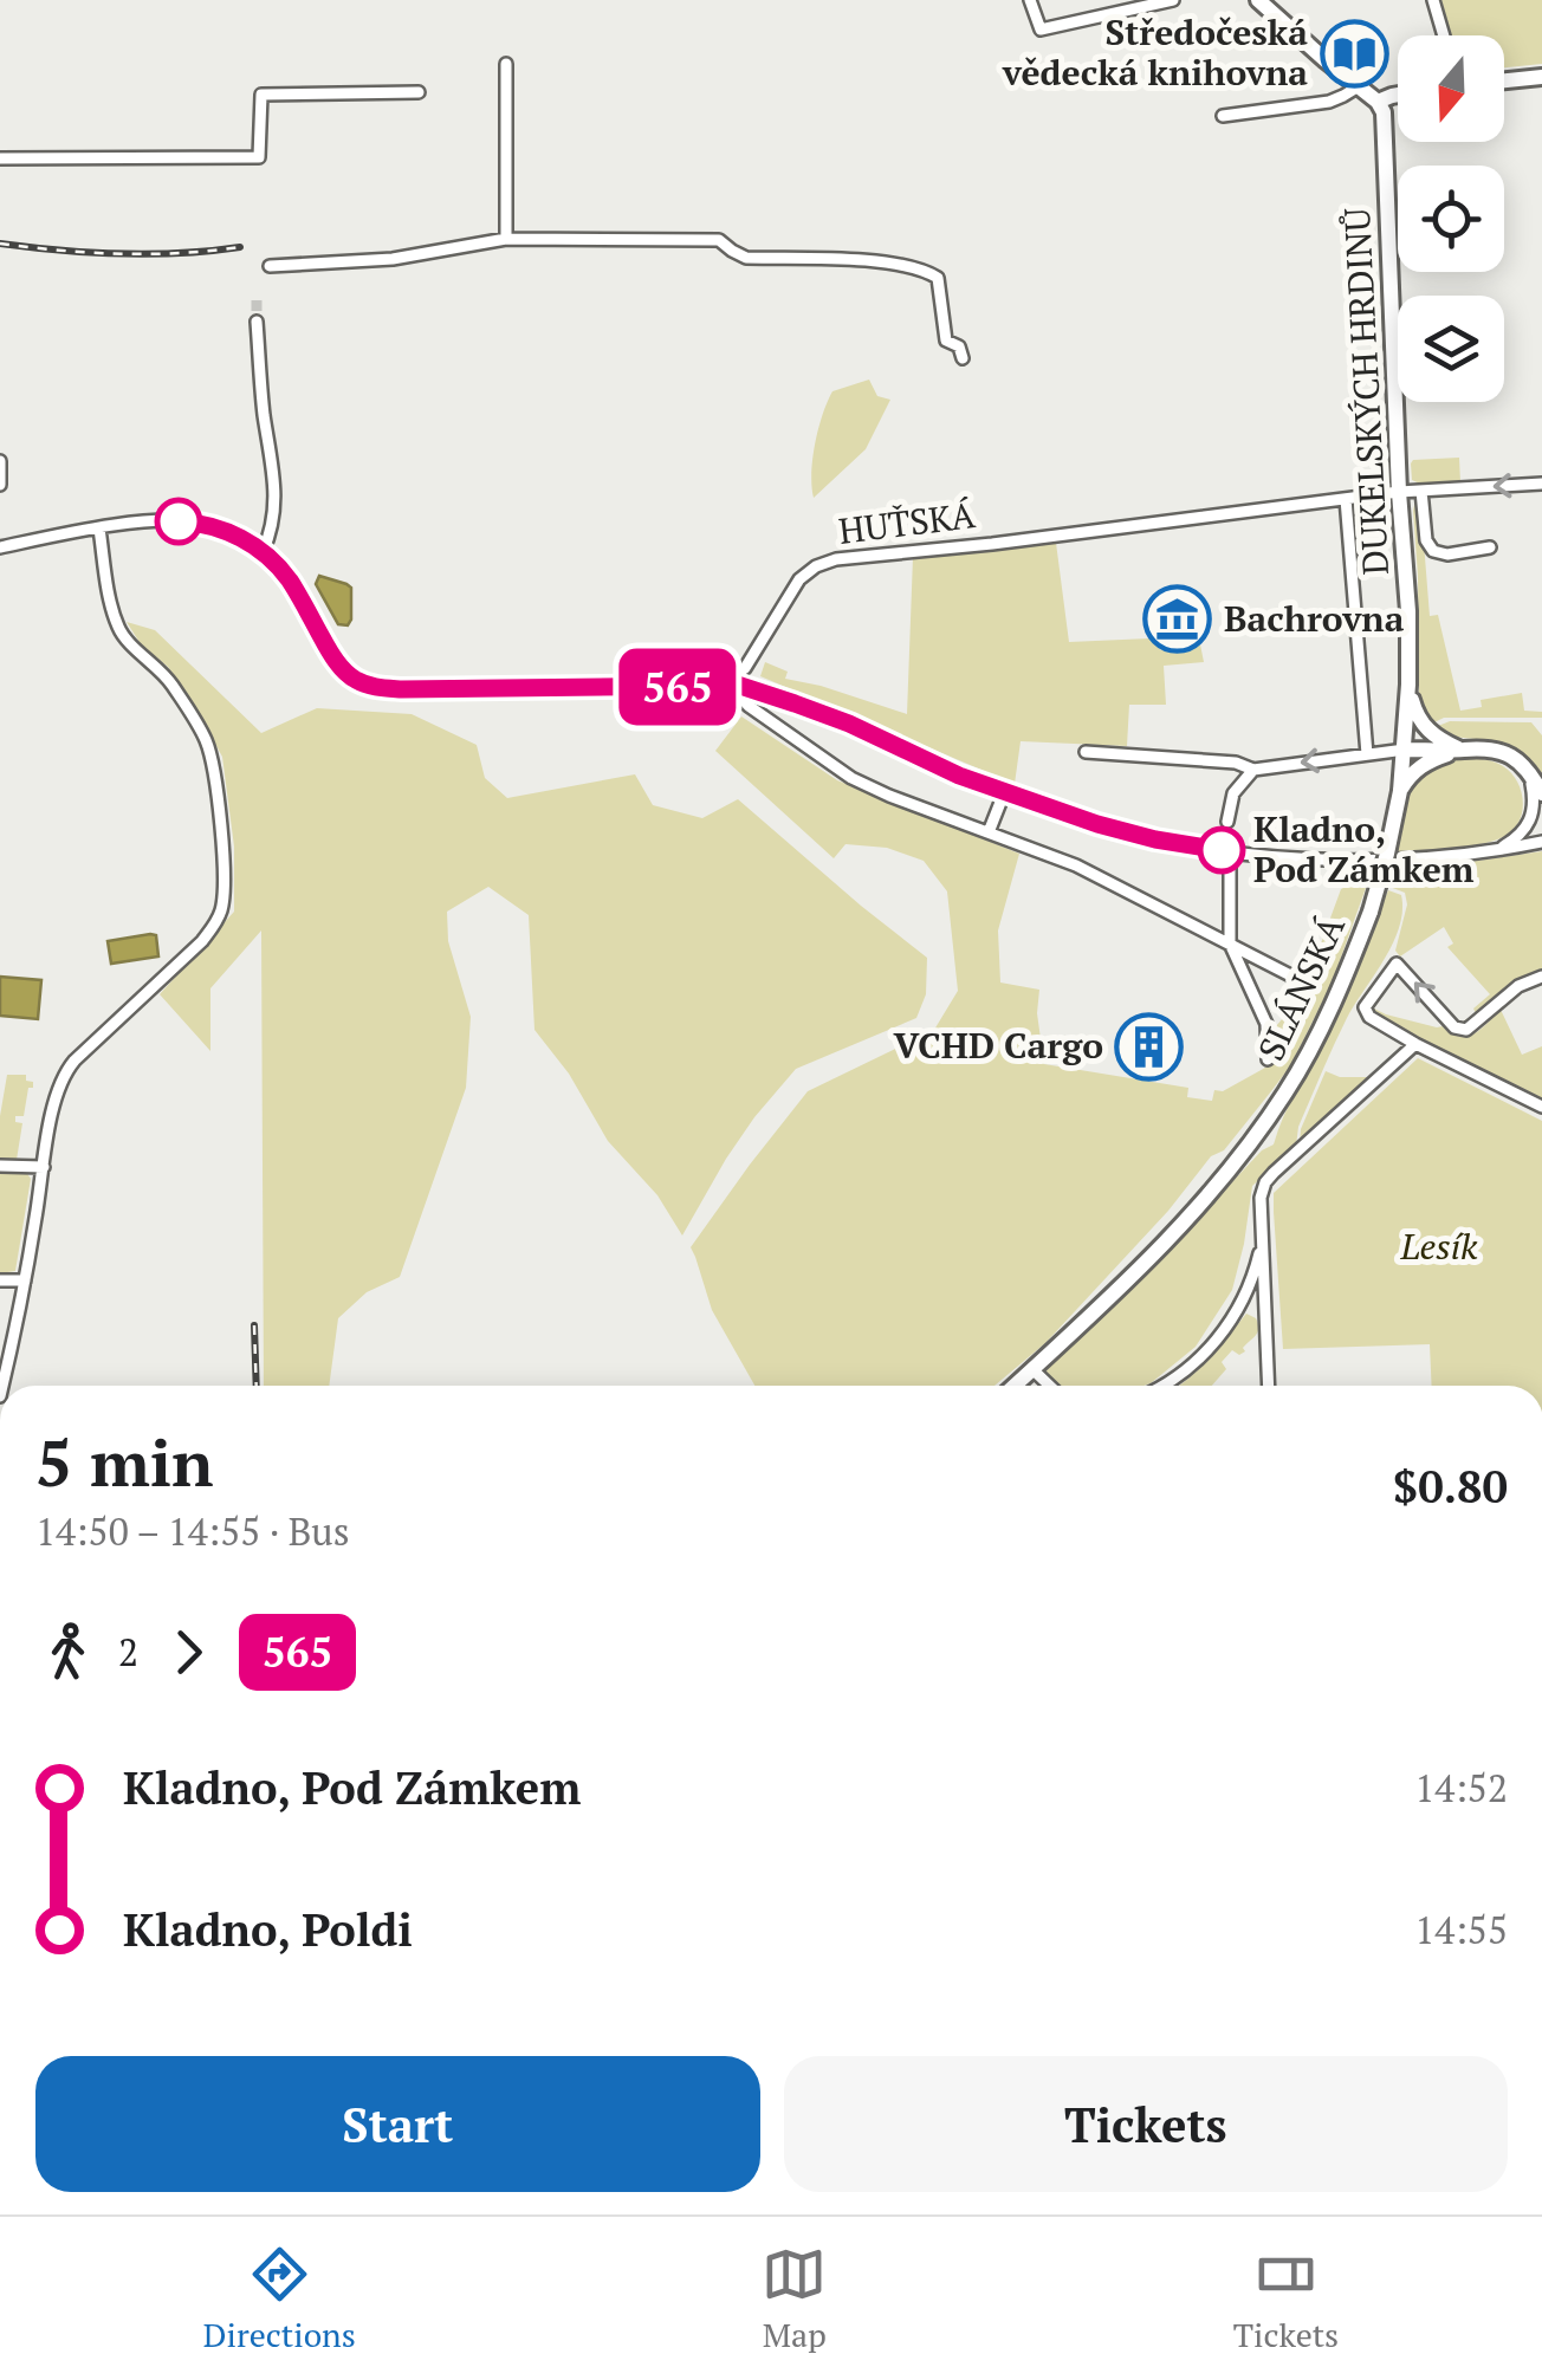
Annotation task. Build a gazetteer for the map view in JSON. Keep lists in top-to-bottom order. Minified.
{"streets":{"main road":["DUKELSKÝCH HRDINŮ","SLÁNSKÁ"],"street":["HUŤSKÁ"]},"crossings":[["DUKELSKÝCH HRDINŮ","HUŤSKÁ"],["DUKELSKÝCH HRDINŮ","SLÁNSKÁ"]],"parks":["Lesík"],"places":{"library":["Středočeská vědecká knihovna"],"museum":["Bachrovna"],"other":["Kladno, Pod Zámkem"],"building":["VCHD Cargo"]},"lines":["bus line 565"],"north":"bottom","page":{"on_map":"565","heading":["5 min","14:50 – 14:55 · Bus","$0.80"],"legs":["2","565"],"list":[{"name":"Kladno, Pod Zámkem","value":"14:52"},{"name":"Kladno, Poldi","value":"14:55"}],"buttons":["Start","Tickets"],"tabs":["Directions","Map","Tickets"]}}
